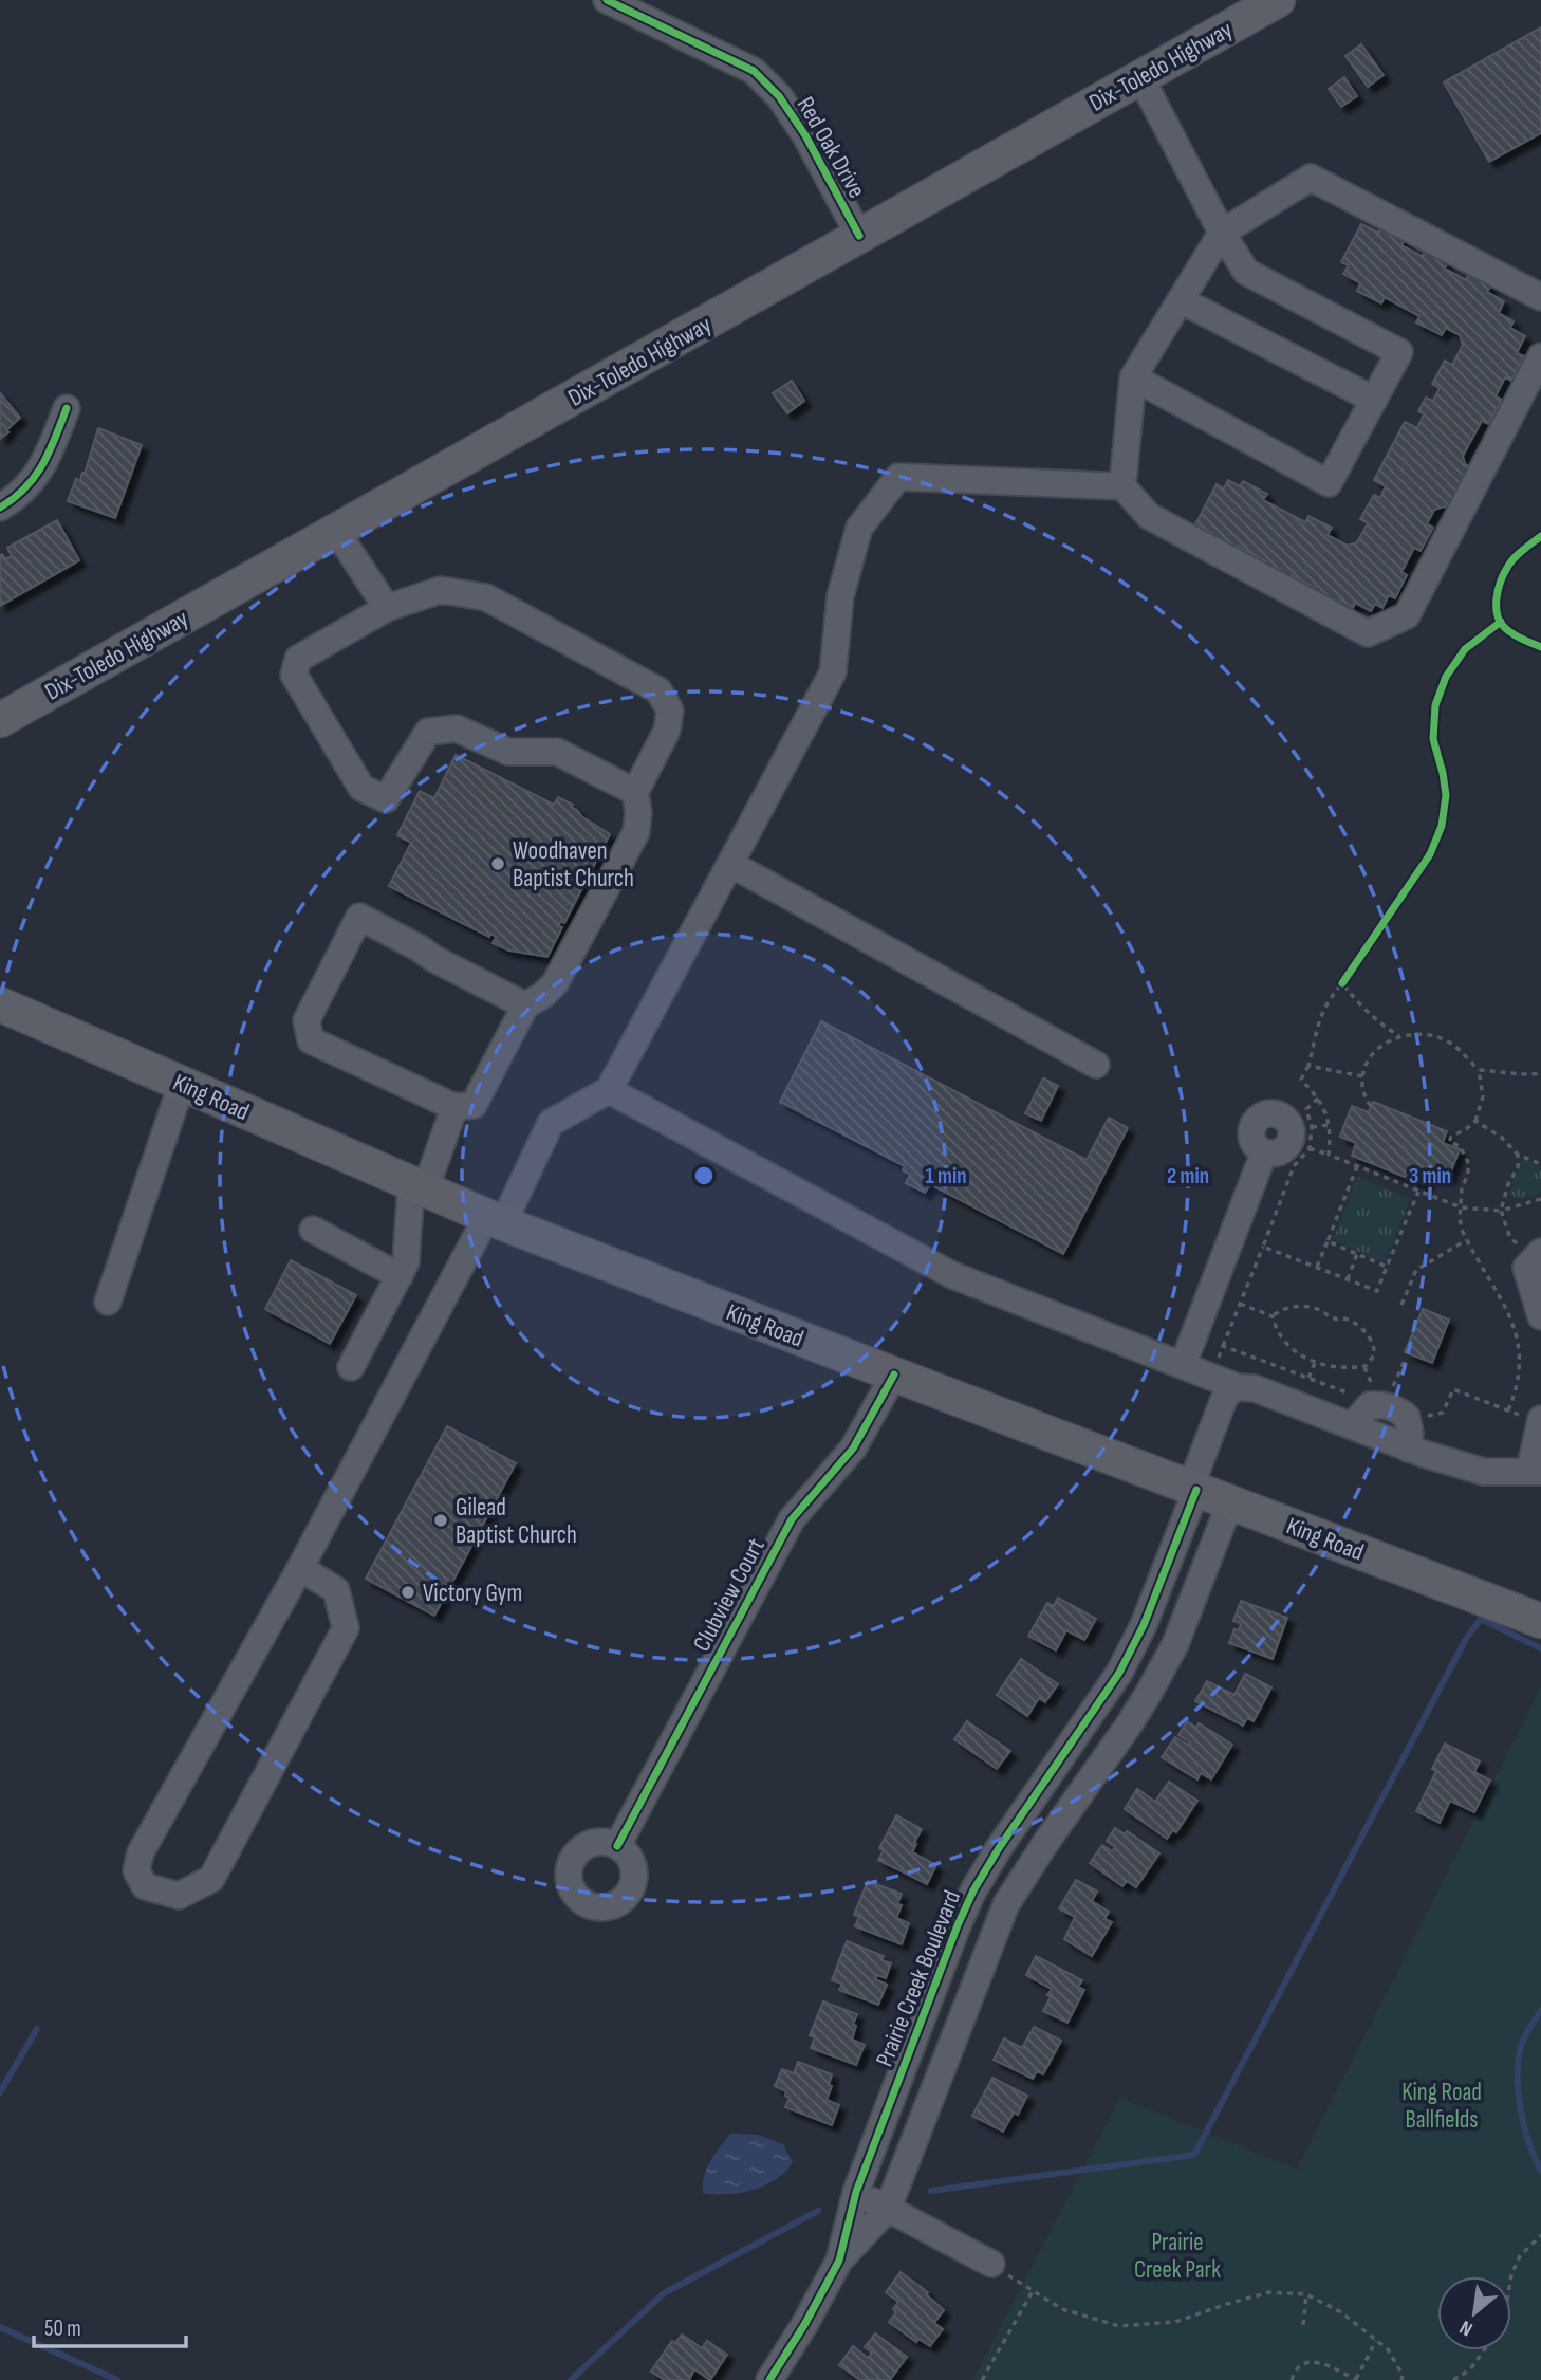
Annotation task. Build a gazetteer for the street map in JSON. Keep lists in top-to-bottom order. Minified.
{"streets":{"main road":["Dix-Toledo Highway","King Road"],"street":["Red Oak Drive","Clubview Court","Prairie Creek Boulevard"]},"crossings":[["Dix-Toledo Highway","Red Oak Drive"],["King Road","Clubview Court"],["King Road","Prairie Creek Boulevard"]],"parks":["King Road Ballfields","Prairie Creek Park"],"places":["Woodhaven Baptist Church","Gilead Baptist Church","Victory Gym"],"scale_bar":"50 m","north":"bottom left","rings":["1 min","2 min","3 min"]}
